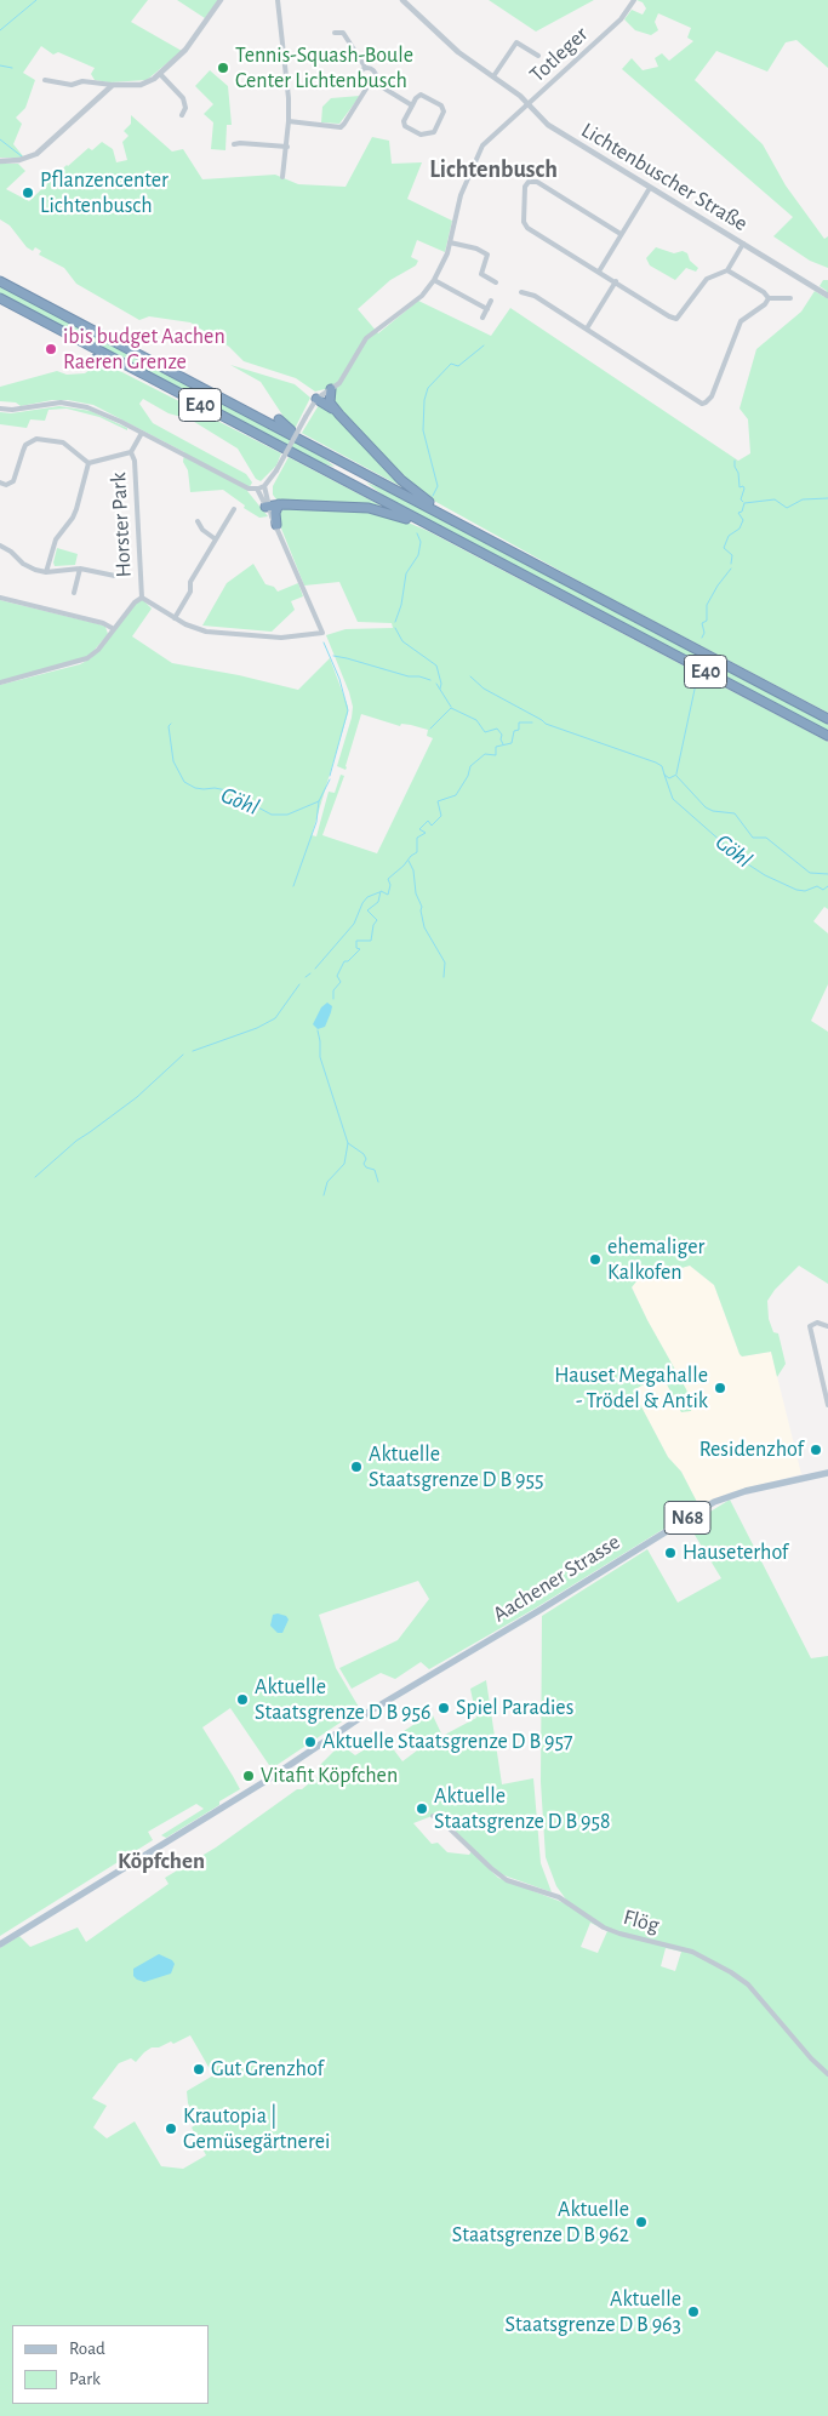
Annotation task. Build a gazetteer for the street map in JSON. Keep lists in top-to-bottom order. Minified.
{"streets":{"highway":["E40"],"main road":["N68","Aachener Strasse"],"street":["Totleger","Lichtenbuscher Straße","Horster Park","Flög"]},"crossings":[["Totleger","Lichtenbuscher Straße"]],"districts":["Lichtenbusch","Köpfchen"],"water":["Göhl"],"places":["Tennis-Squash-Boule Center Lichtenbusch","Pflanzencenter Lichtenbusch","ibis budget Aachen Raeren Grenze","ehemaliger Kalkofen","Hauset Megahalle - Trödel & Antik","Residenzhof","Aktuelle Staatsgrenze D B 955","Hauseterhof","Aktuelle Staatsgrenze D B 956","Spiel Paradies","Aktuelle Staatsgrenze D B 957","Vitafit Köpfchen","Aktuelle Staatsgrenze D B 958","Gut Grenzhof","Krautopia | Gemüsegärtnerei","Aktuelle Staatsgrenze D B 962","Aktuelle Staatsgrenze D B 963"],"legend":["Road","Park"]}
